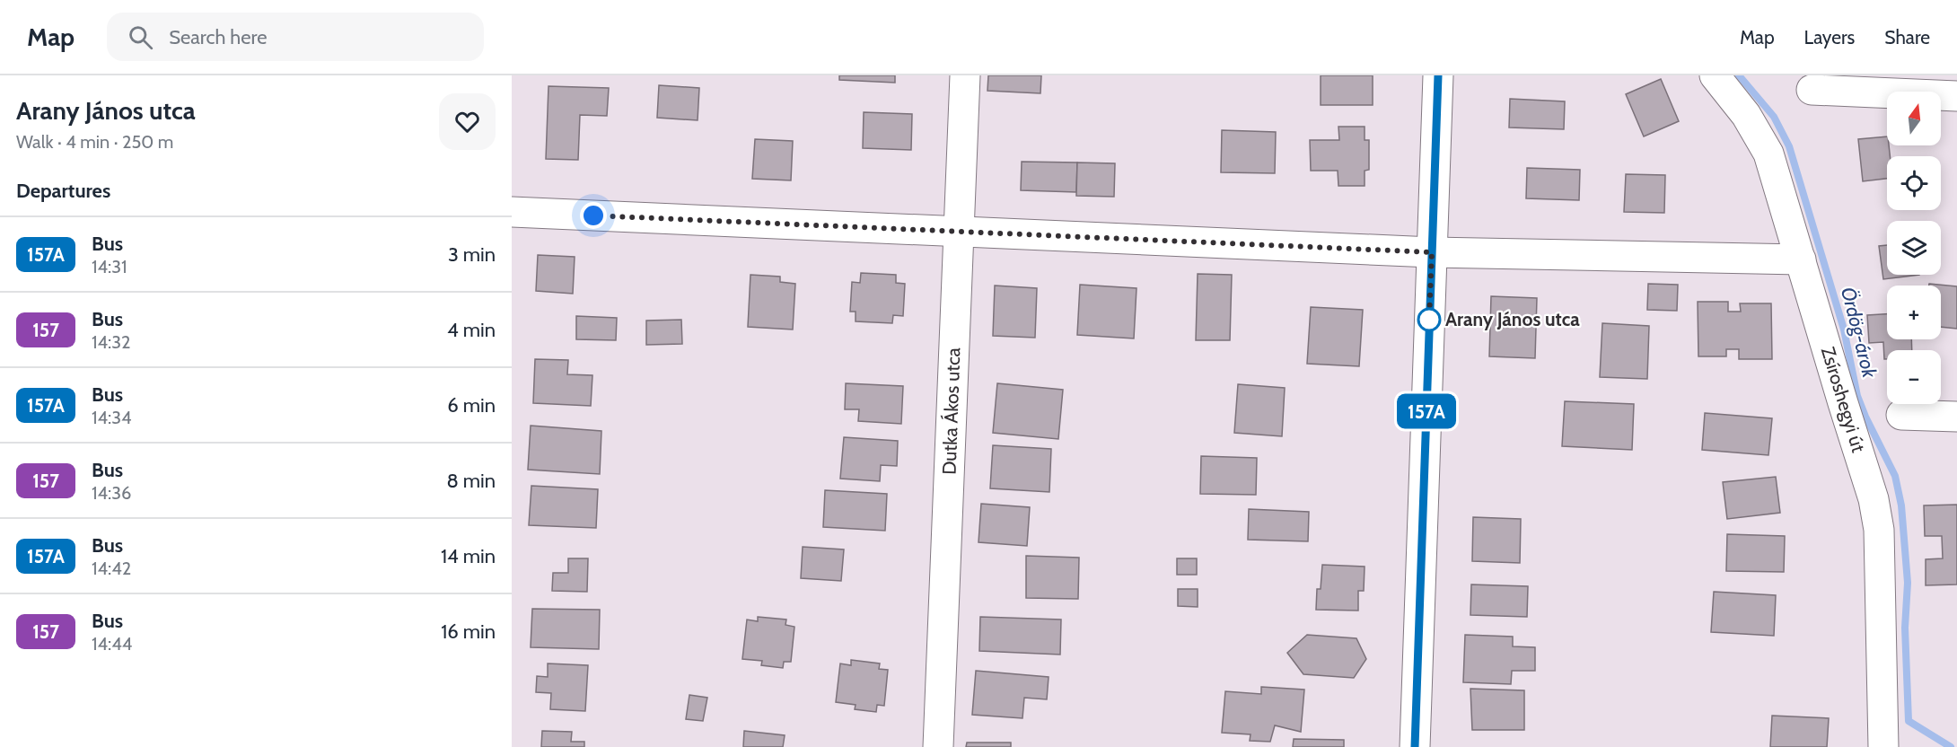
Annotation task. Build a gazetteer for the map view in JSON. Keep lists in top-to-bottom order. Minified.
{"streets":{"street":["Zsíroshegyi út","Dutka Ákos utca"]},"water":["Ördög-árok"],"places":["Arany János utca"],"lines":["bus line 157A"],"north":"top","page":{"header":"Map","search":"Search here","nav":["Map","Layers","Share"],"heading":[["Arany János utca","Walk · 4 min · 250 m"],"Departures"],"on_map":"157A","map_buttons":["+","−"],"list":[{"mark":"157A","name":"Bus","note":"14:31","value":"3 min"},{"mark":"157","name":"Bus","note":"14:32","value":"4 min"},{"mark":"157A","name":"Bus","note":"14:34","value":"6 min"},{"mark":"157","name":"Bus","note":"14:36","value":"8 min"},{"mark":"157A","name":"Bus","note":"14:42","value":"14 min"},{"mark":"157","name":"Bus","note":"14:44","value":"16 min"}]}}
